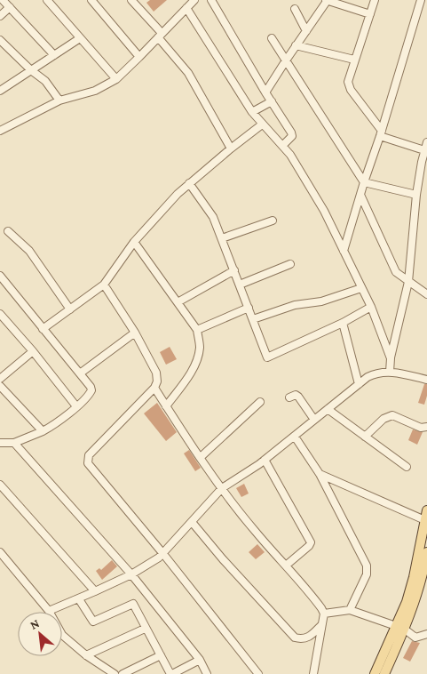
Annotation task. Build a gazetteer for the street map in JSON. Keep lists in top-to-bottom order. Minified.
{"north":"top left"}
